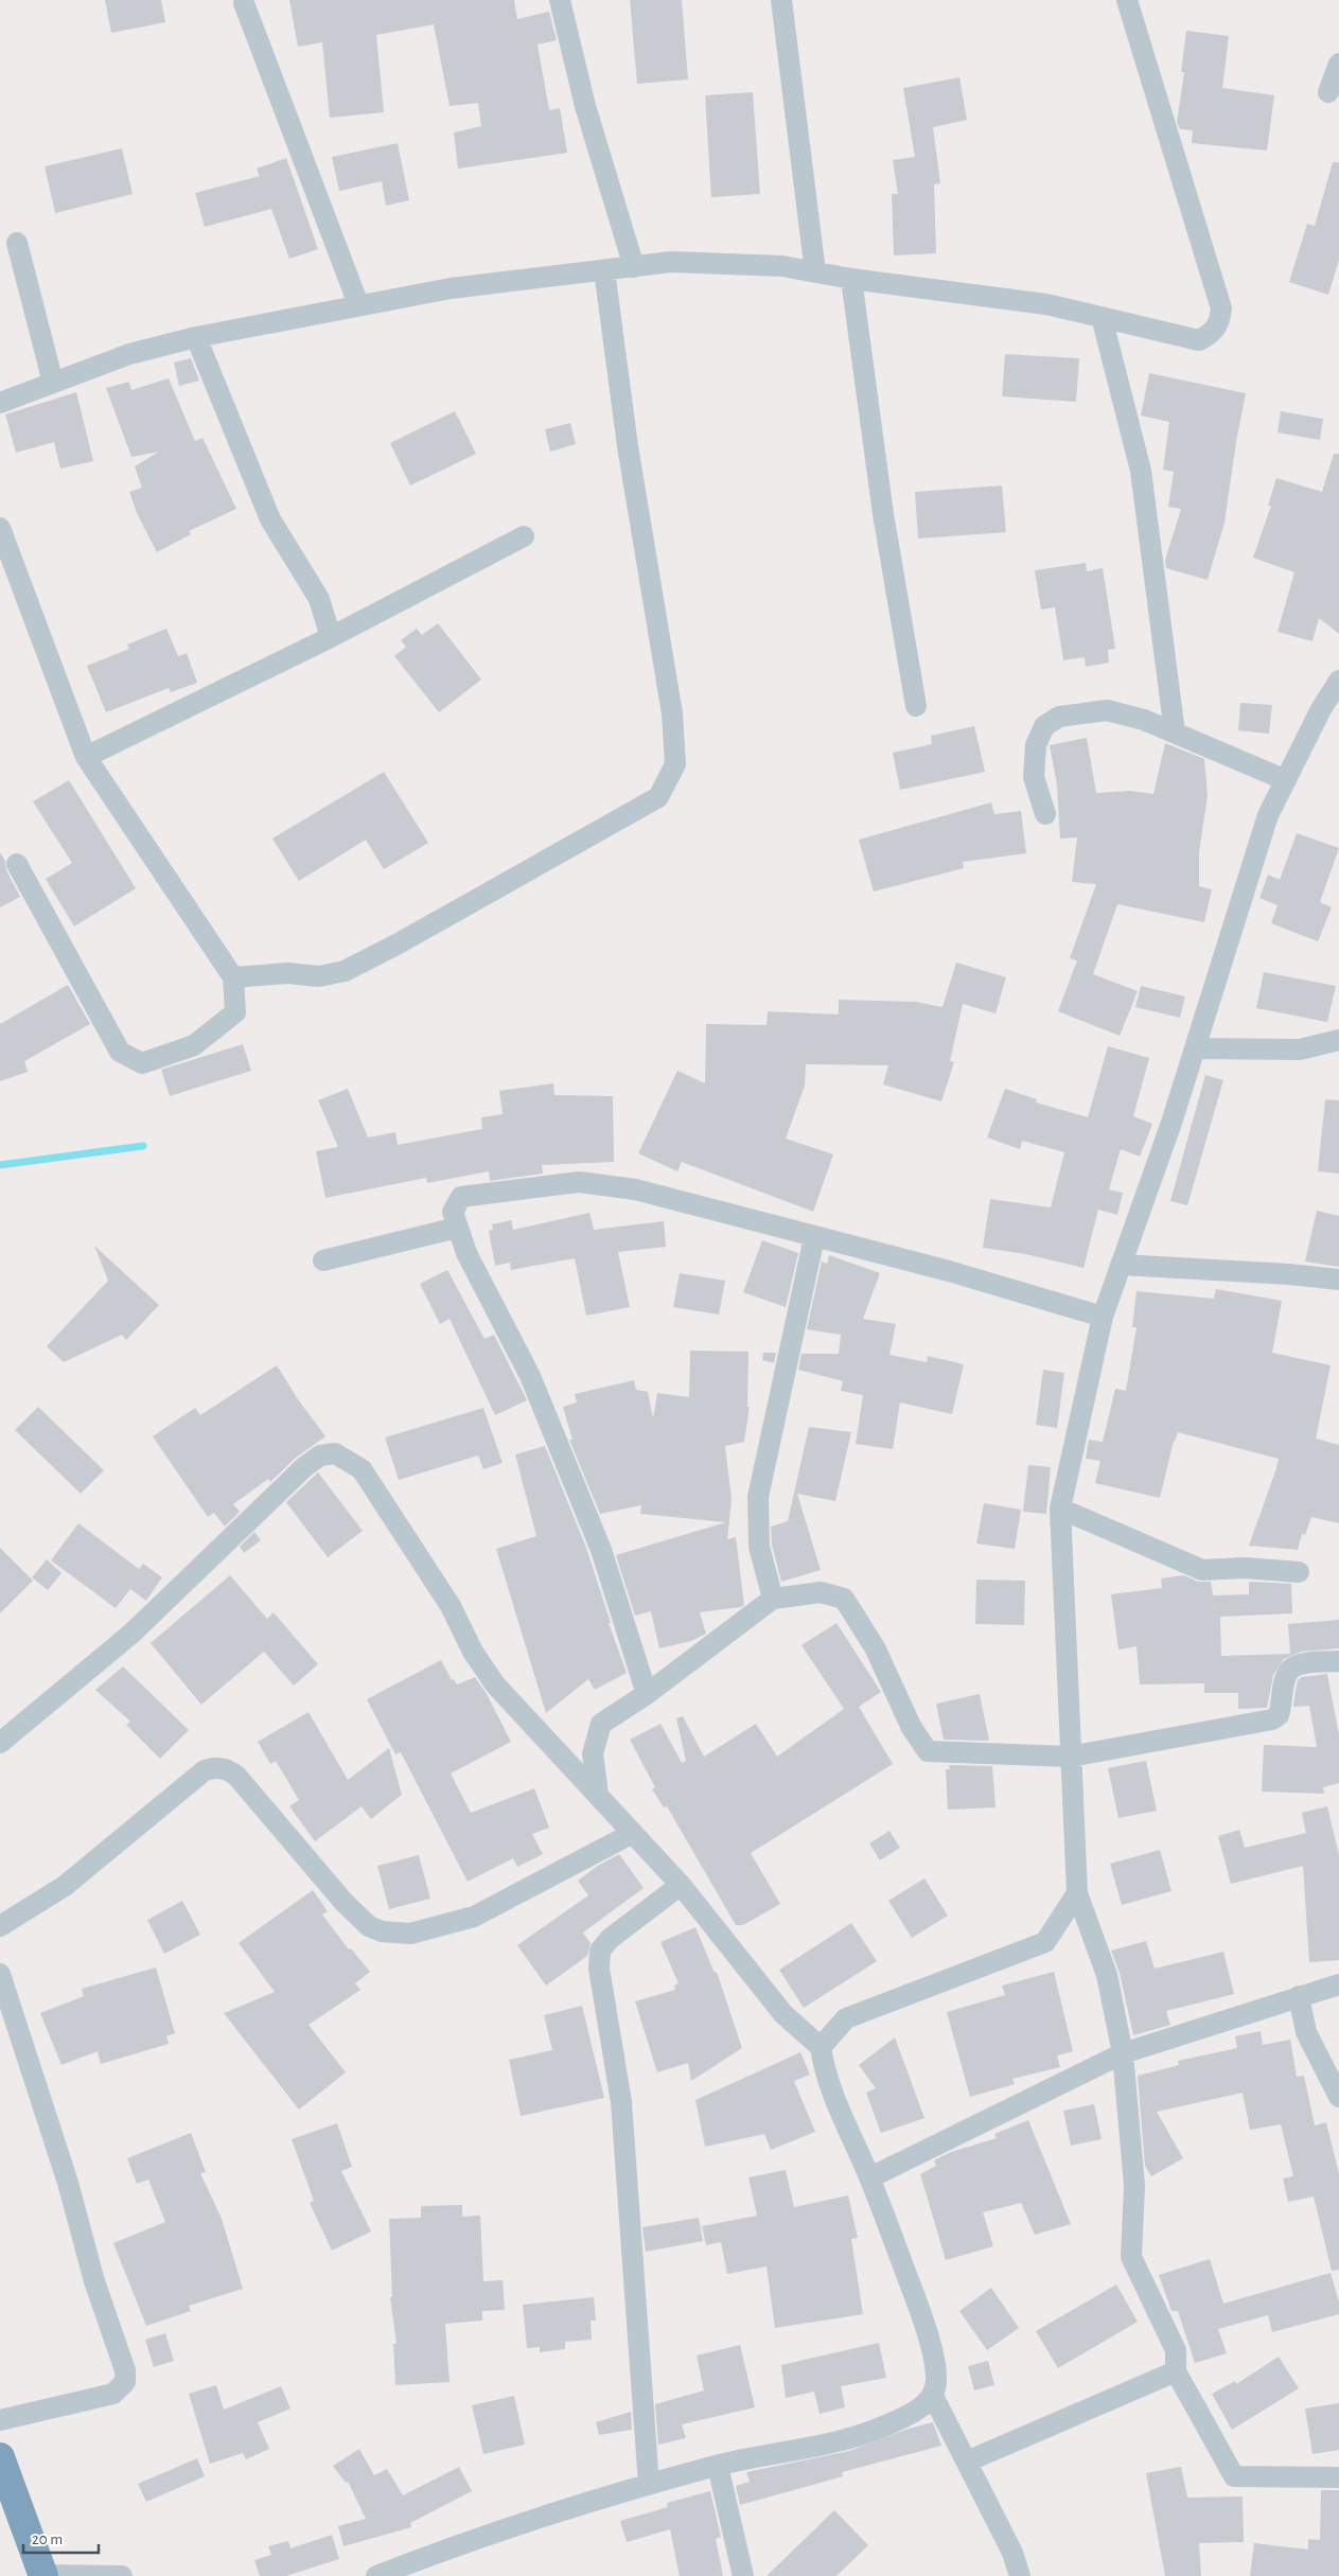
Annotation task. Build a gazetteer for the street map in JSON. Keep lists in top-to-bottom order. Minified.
{"scale_bar":"20 m"}
